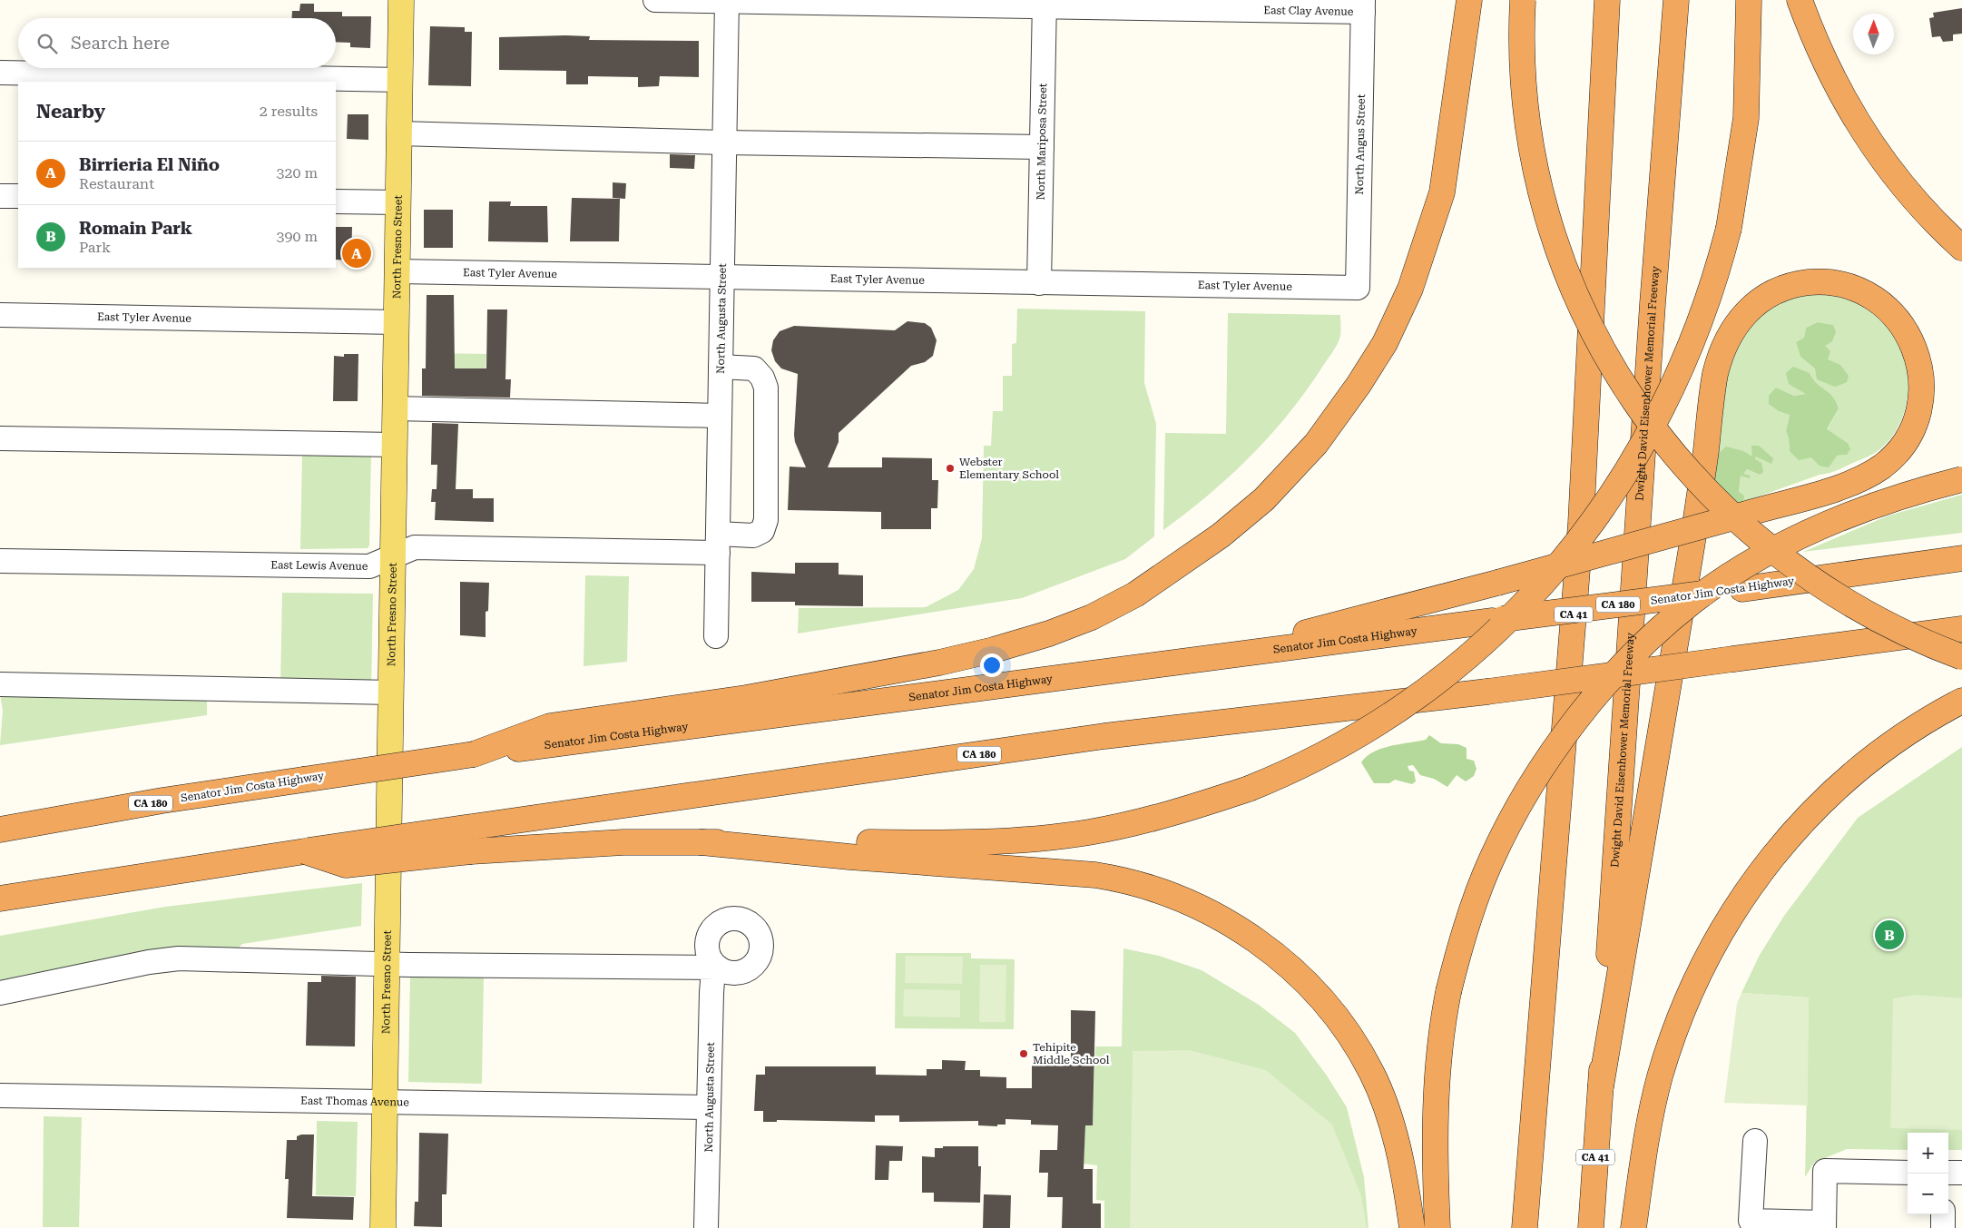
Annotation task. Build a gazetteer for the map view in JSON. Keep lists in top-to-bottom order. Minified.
{"streets":{"highway":["Dwight David Eisenhower Memorial Freeway","Senator Jim Costa Highway","CA 180","CA 41"],"main road":["North Fresno Street"],"street":["East Clay Avenue","North Mariposa Street","North Angus Street","East Tyler Avenue","North Augusta Street","East Lewis Avenue","East Thomas Avenue"]},"crossings":[["East Clay Avenue","North Mariposa Street"],["East Clay Avenue","North Angus Street"],["East Clay Avenue","North Augusta Street"],["North Mariposa Street","East Tyler Avenue"],["North Angus Street","East Tyler Avenue"],["North Fresno Street","East Tyler Avenue"],["North Fresno Street","North Augusta Street"],["North Fresno Street","East Lewis Avenue"],["North Fresno Street","East Thomas Avenue"],["East Tyler Avenue","North Augusta Street"],["North Augusta Street","East Lewis Avenue"],["North Augusta Street","East Thomas Avenue"]],"places":["Webster Elementary School","Tehipite Middle School"],"north":"top","page":{"search":"Search here","heading":["Nearby","2 results"],"list":[{"mark":"A","name":"Birrieria El Niño","note":"Restaurant","value":"320 m"},{"mark":"B","name":"Romain Park","note":"Park","value":"390 m"}],"pins":["A","B"],"map_buttons":["+","−"]}}
